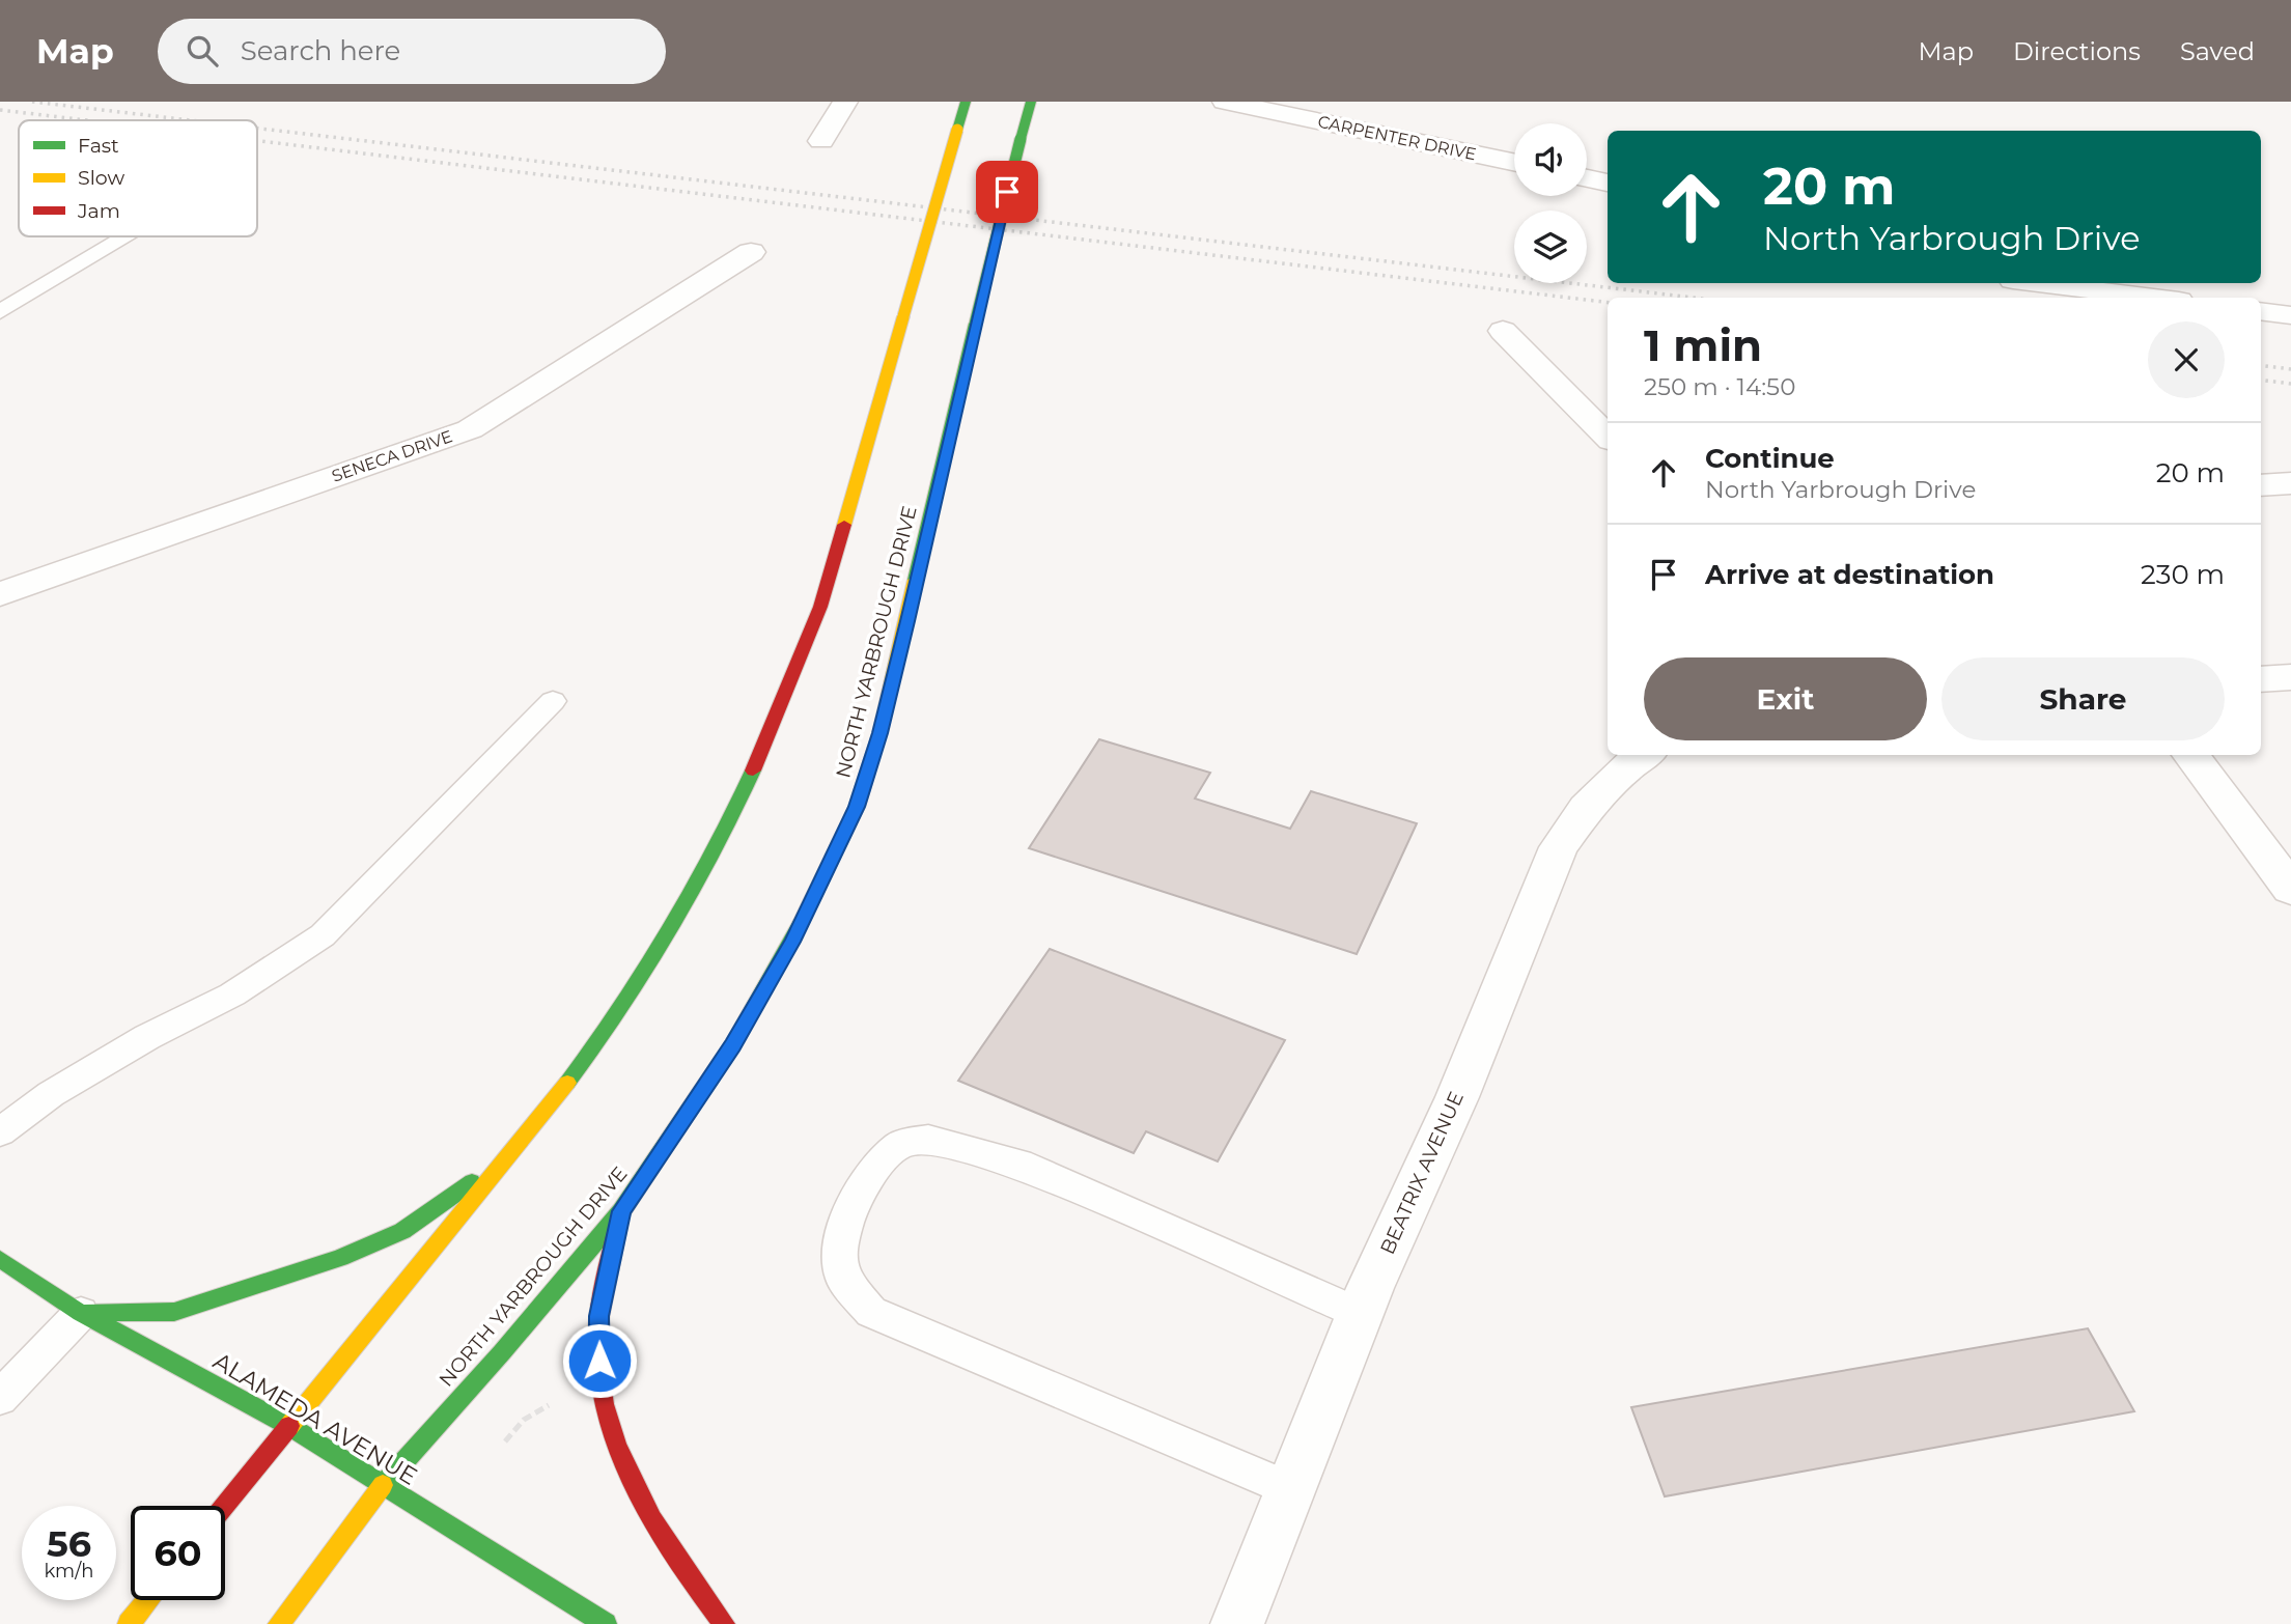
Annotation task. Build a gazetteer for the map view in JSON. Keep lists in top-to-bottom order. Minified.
{"streets":{"main road":["NORTH YARBROUGH DRIVE","ALAMEDA AVENUE"],"street":["CARPENTER DRIVE","SENECA DRIVE","BEATRIX AVENUE"]},"crossings":[["NORTH YARBROUGH DRIVE","ALAMEDA AVENUE"]],"legend":["Fast","Slow","Jam"],"page":{"header":"Map","search":"Search here","nav":["Map","Directions","Saved"],"turn":["20 m","North Yarbrough Drive"],"heading":["1 min","250 m · 14:50"],"list":[{"name":"Continue","note":"North Yarbrough Drive","value":"20 m"},{"name":"Arrive at destination","value":"230 m"}],"buttons":["Exit","Share"],"speed":"56 km/h","limit":"60"}}
